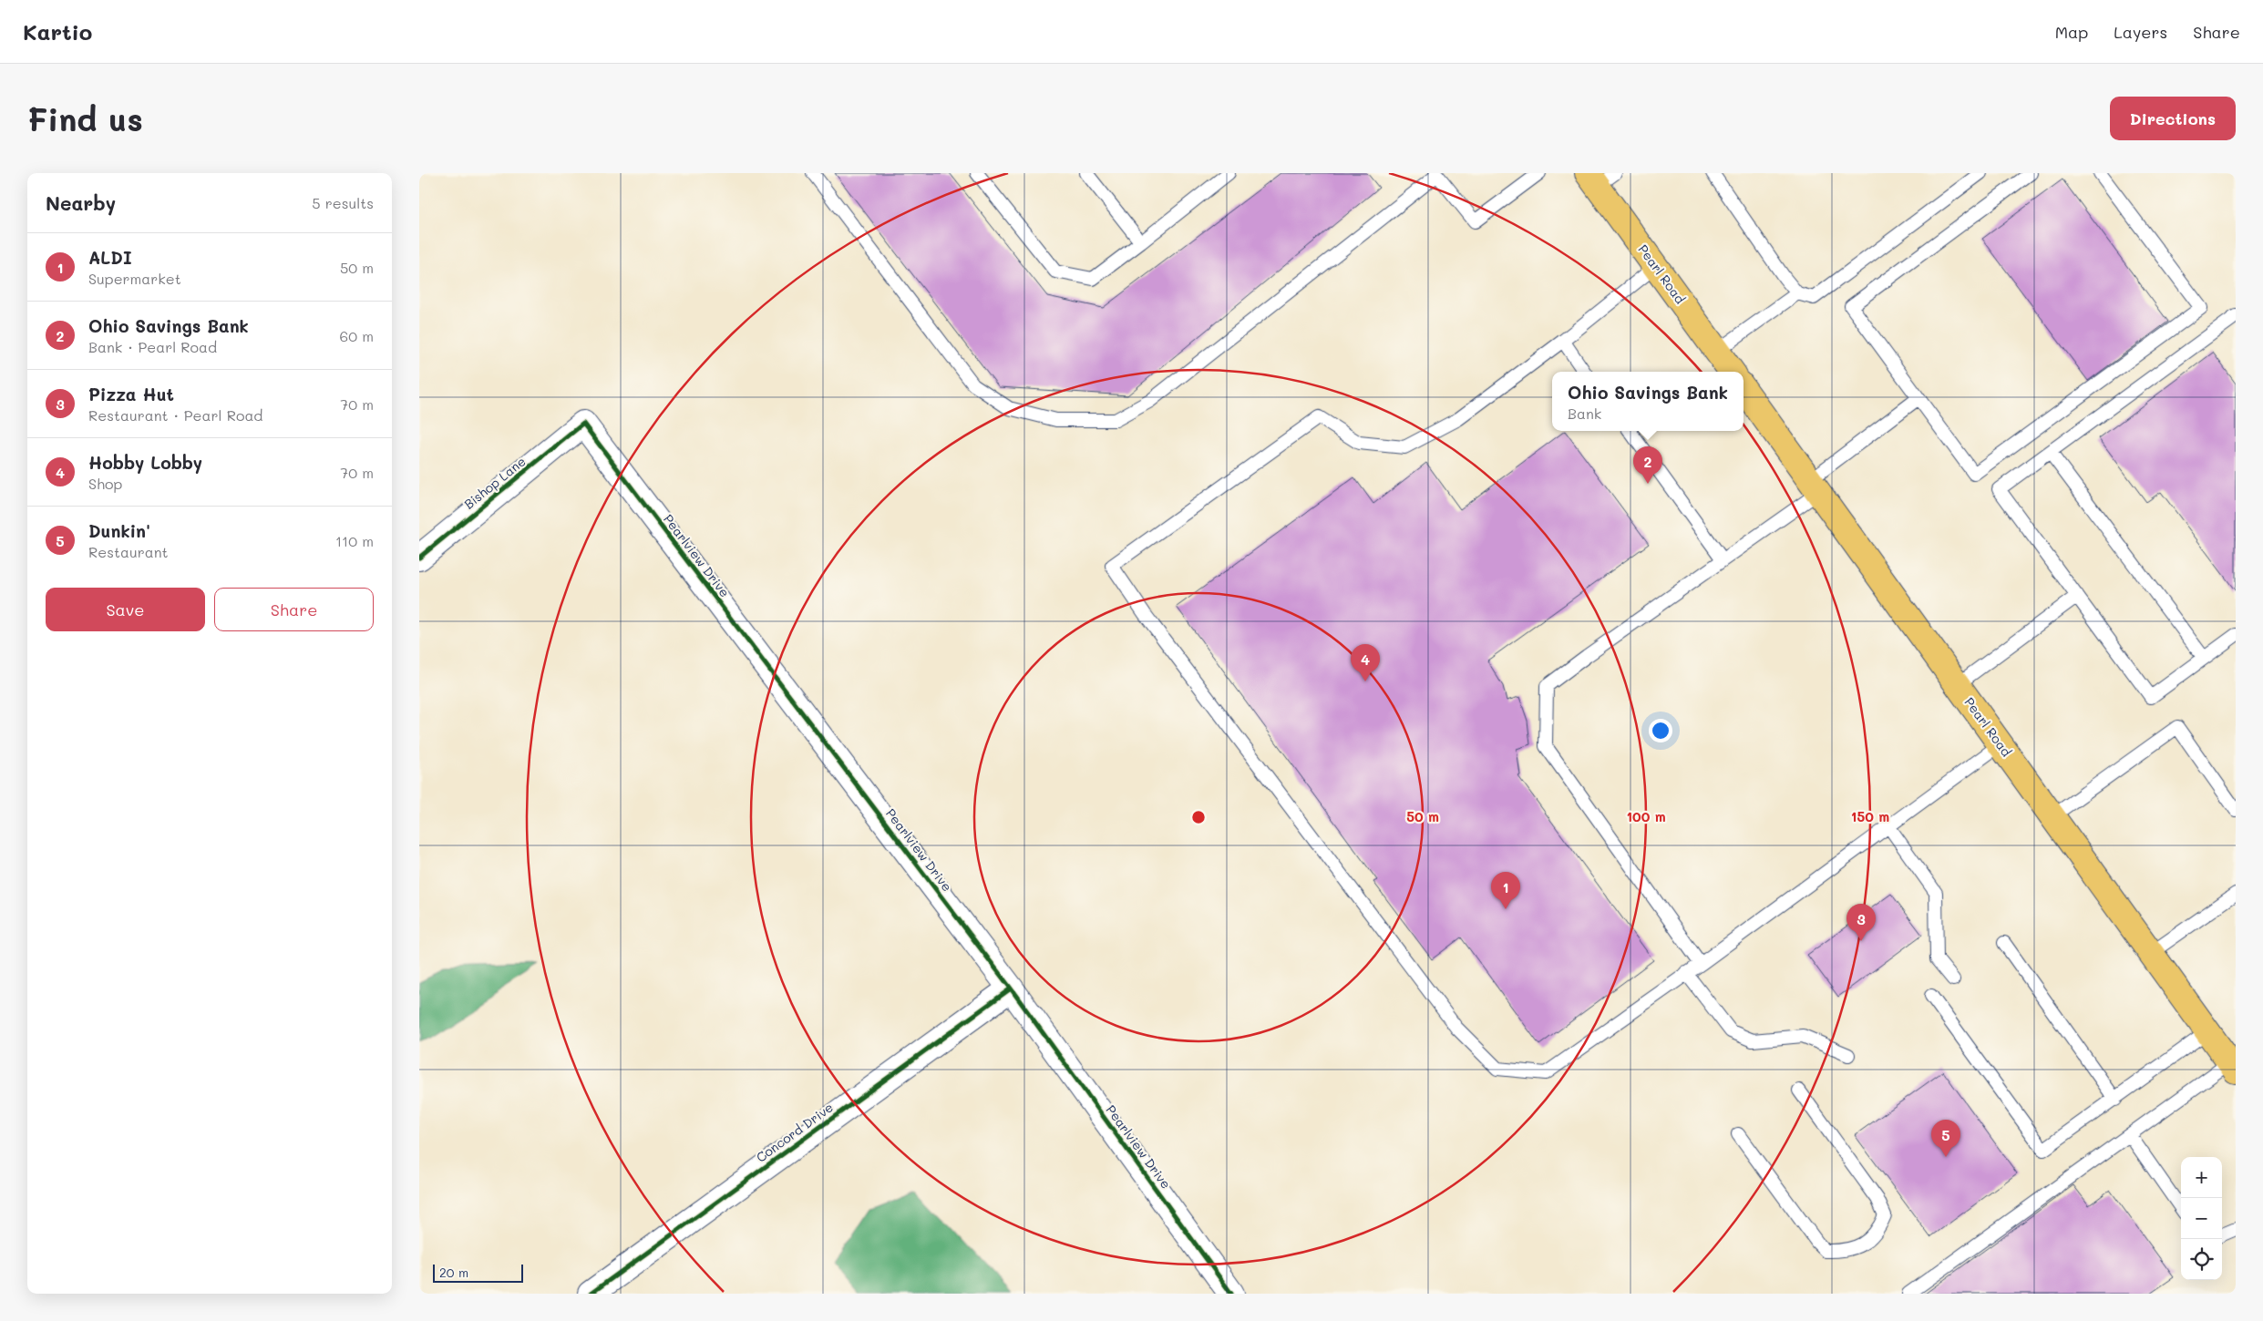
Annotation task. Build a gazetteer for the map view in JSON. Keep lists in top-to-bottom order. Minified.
{"streets":{"main road":["Pearl Road"],"street":["Bishop Lane","Pearlview Drive","Concord Drive"]},"crossings":[["Bishop Lane","Pearlview Drive"],["Pearlview Drive","Concord Drive"]],"scale_bar":"20 m","page":{"header":"Kartio","nav":["Map","Layers","Share"],"buttons":["Directions",["Save","Share"]],"title":"Find us","heading":["Nearby","5 results"],"list":[{"mark":"1","name":"ALDI","note":"Supermarket","value":"50 m"},{"mark":"2","name":"Ohio Savings Bank","note":"Bank · Pearl Road","value":"60 m"},{"mark":"3","name":"Pizza Hut","note":"Restaurant · Pearl Road","value":"70 m"},{"mark":"4","name":"Hobby Lobby","note":"Shop","value":"70 m"},{"mark":"5","name":"Dunkin'","note":"Restaurant","value":"110 m"}],"popup":["Ohio Savings Bank","Bank"],"pins":["2","4","1","3","5"],"map_buttons":["+","−"],"scale":"20 m"},"rings":["50 m","100 m","150 m"]}
